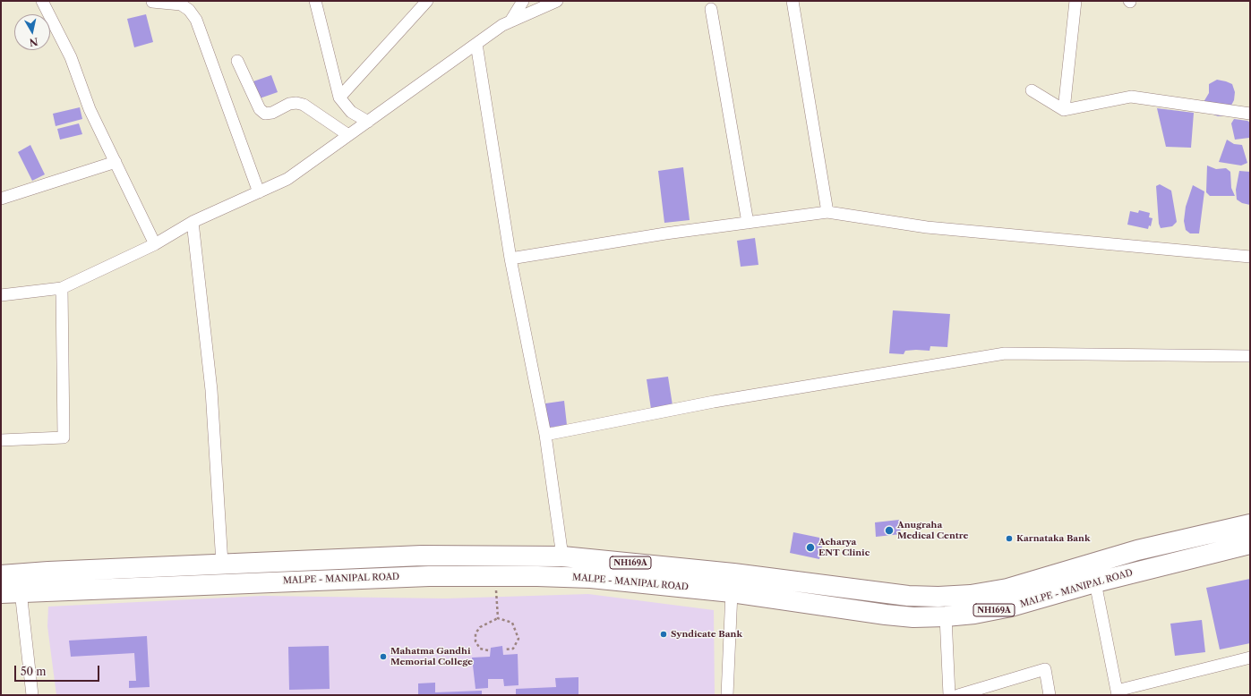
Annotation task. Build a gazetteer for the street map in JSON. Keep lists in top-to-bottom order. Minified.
{"streets":{"highway":["NH169A","MALPE - MANIPAL ROAD"]},"places":["Anugraha Medical Centre","Karnataka Bank","Acharya ENT Clinic","Syndicate Bank","Mahatma Gandhi Memorial College"],"scale_bar":"50 m","north":"bottom"}
